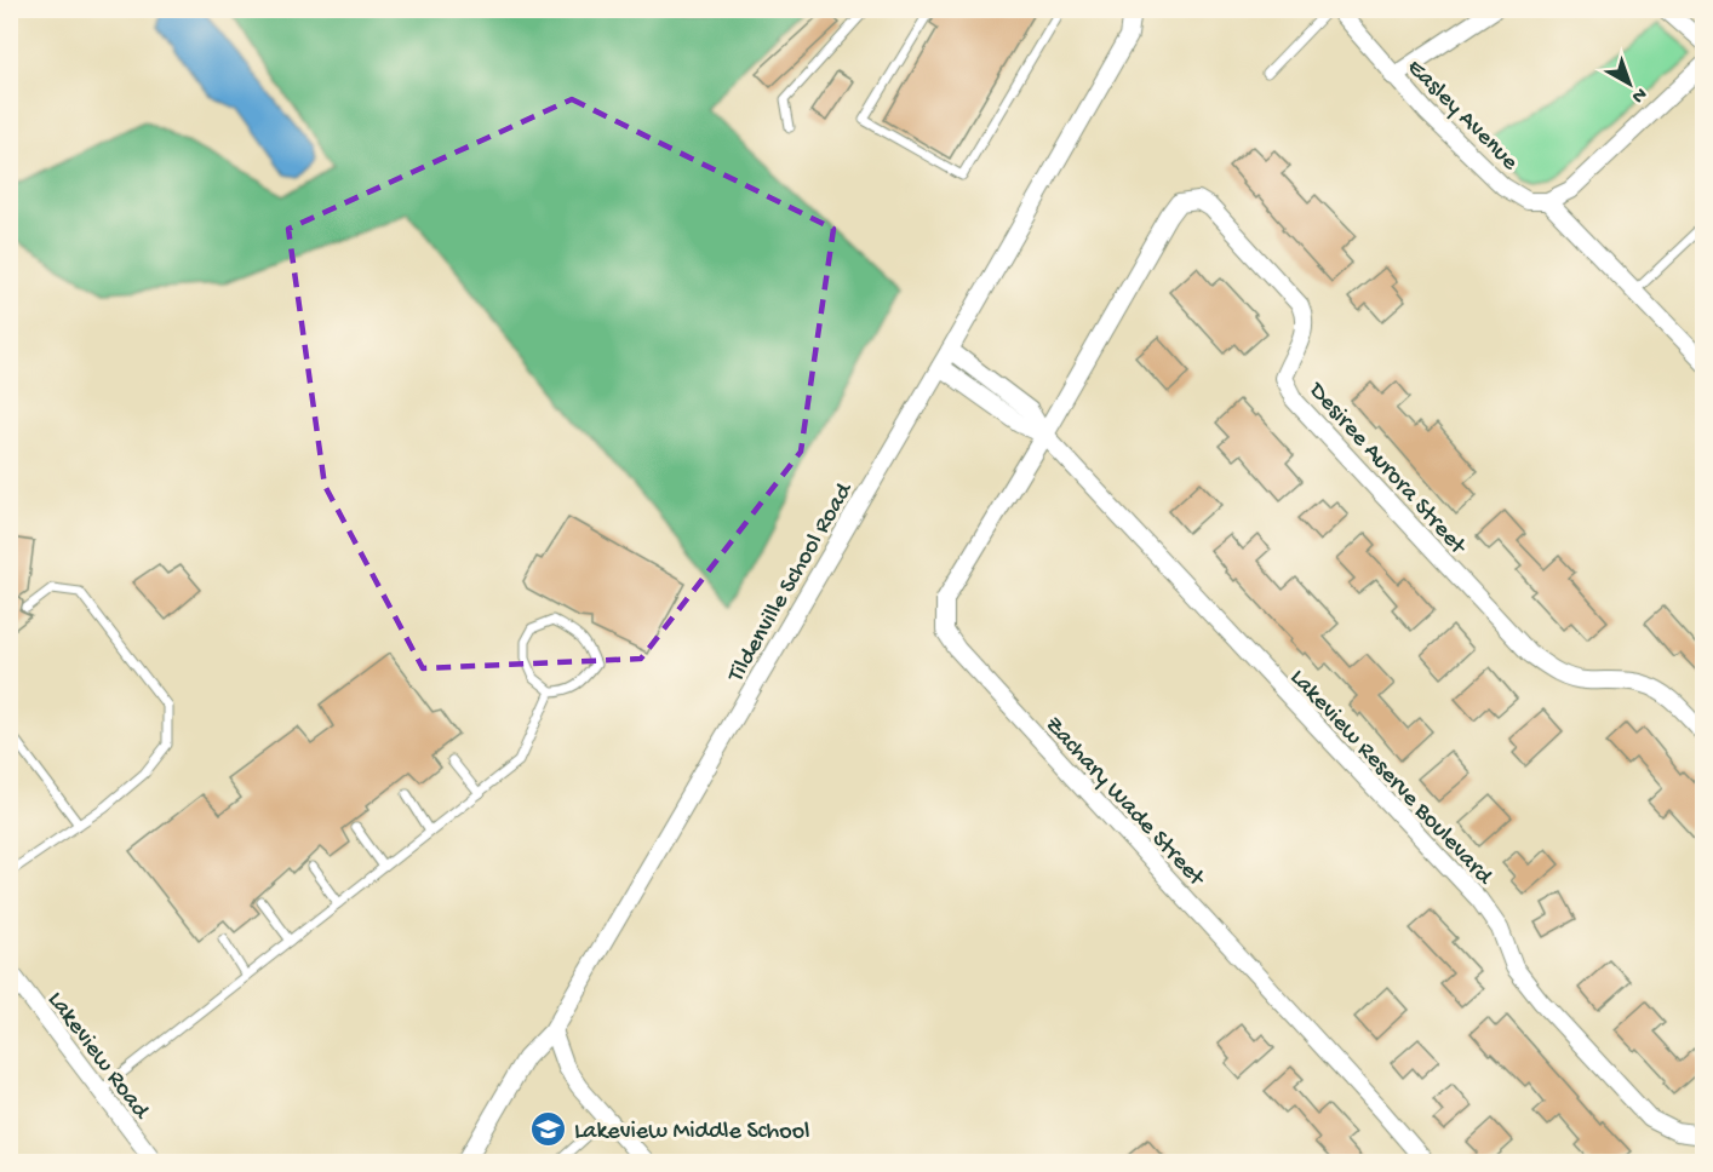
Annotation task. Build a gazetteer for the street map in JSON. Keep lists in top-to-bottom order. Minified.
{"streets":{"street":["Easley Avenue","Desiree Aurora Street","Tildenville School Road","Lakeview Reserve Boulevard","Zachary Wade Street","Lakeview Road"]},"crossings":[["Desiree Aurora Street","Lakeview Reserve Boulevard"],["Desiree Aurora Street","Zachary Wade Street"],["Tildenville School Road","Lakeview Reserve Boulevard"],["Lakeview Reserve Boulevard","Zachary Wade Street"]],"places":{"school or university":["Lakeview Middle School"]},"north":"bottom right"}
